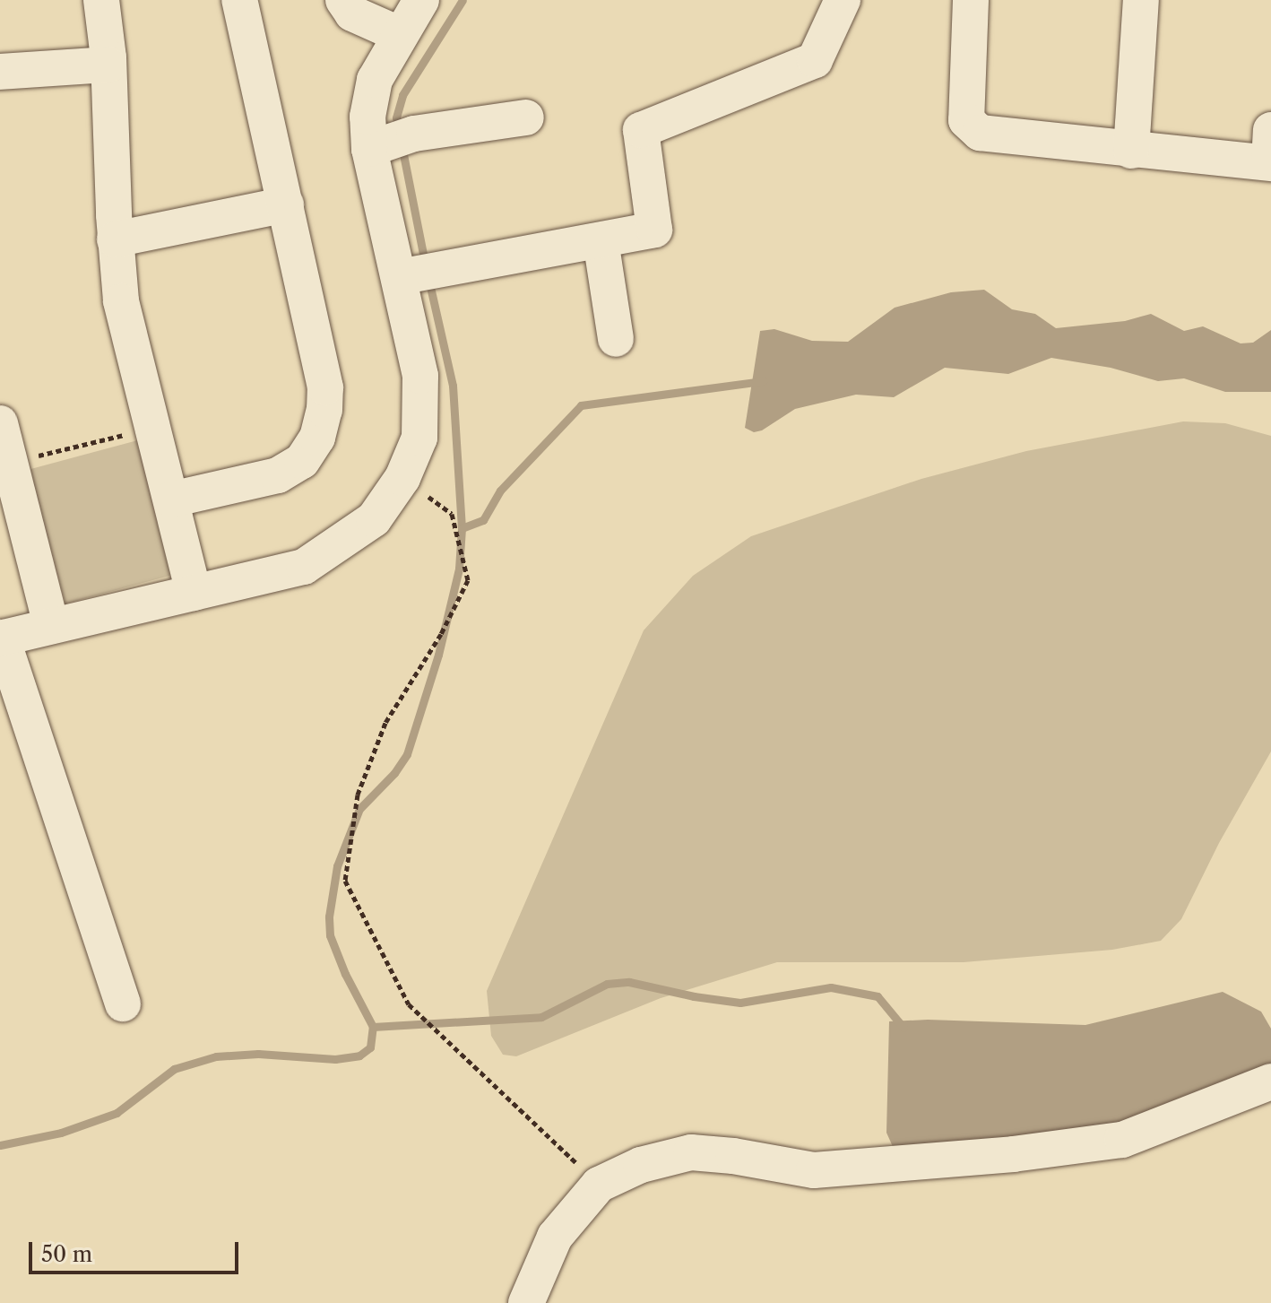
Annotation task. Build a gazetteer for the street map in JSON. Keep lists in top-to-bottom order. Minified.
{"scale_bar":"50 m"}
